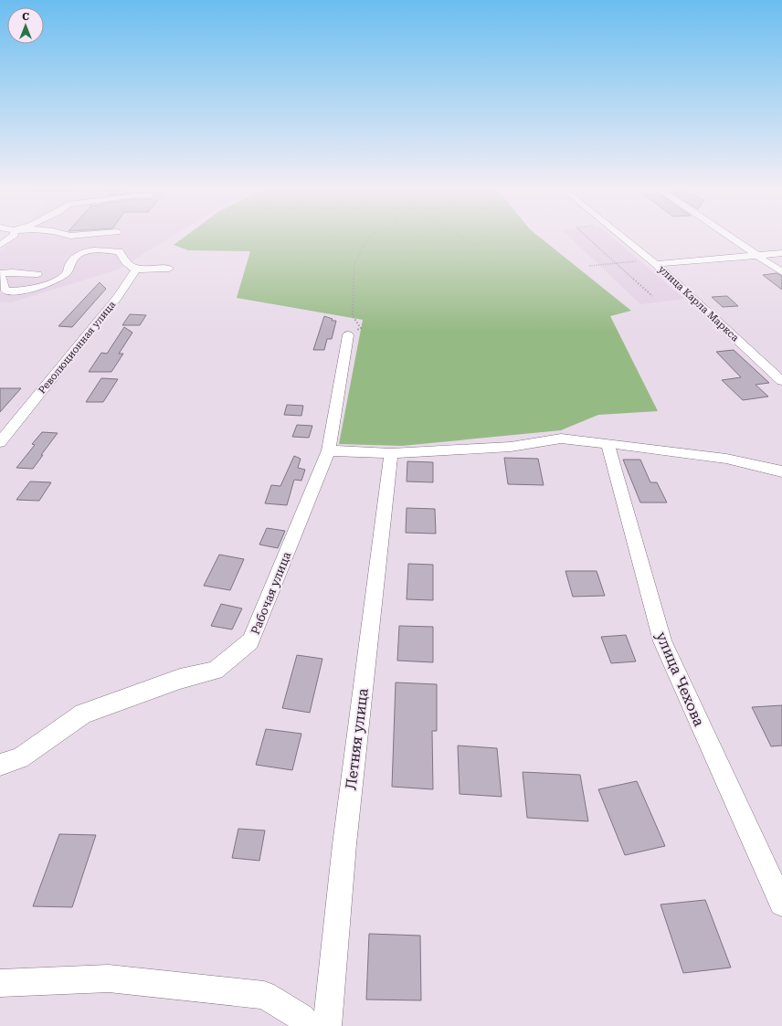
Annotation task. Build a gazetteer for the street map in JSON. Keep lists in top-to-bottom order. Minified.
{"streets":{"street":["улица Карла Маркса","Революционная улица","Рабочая улица","улица Чехова","Летняя улица"]},"north":"top"}
